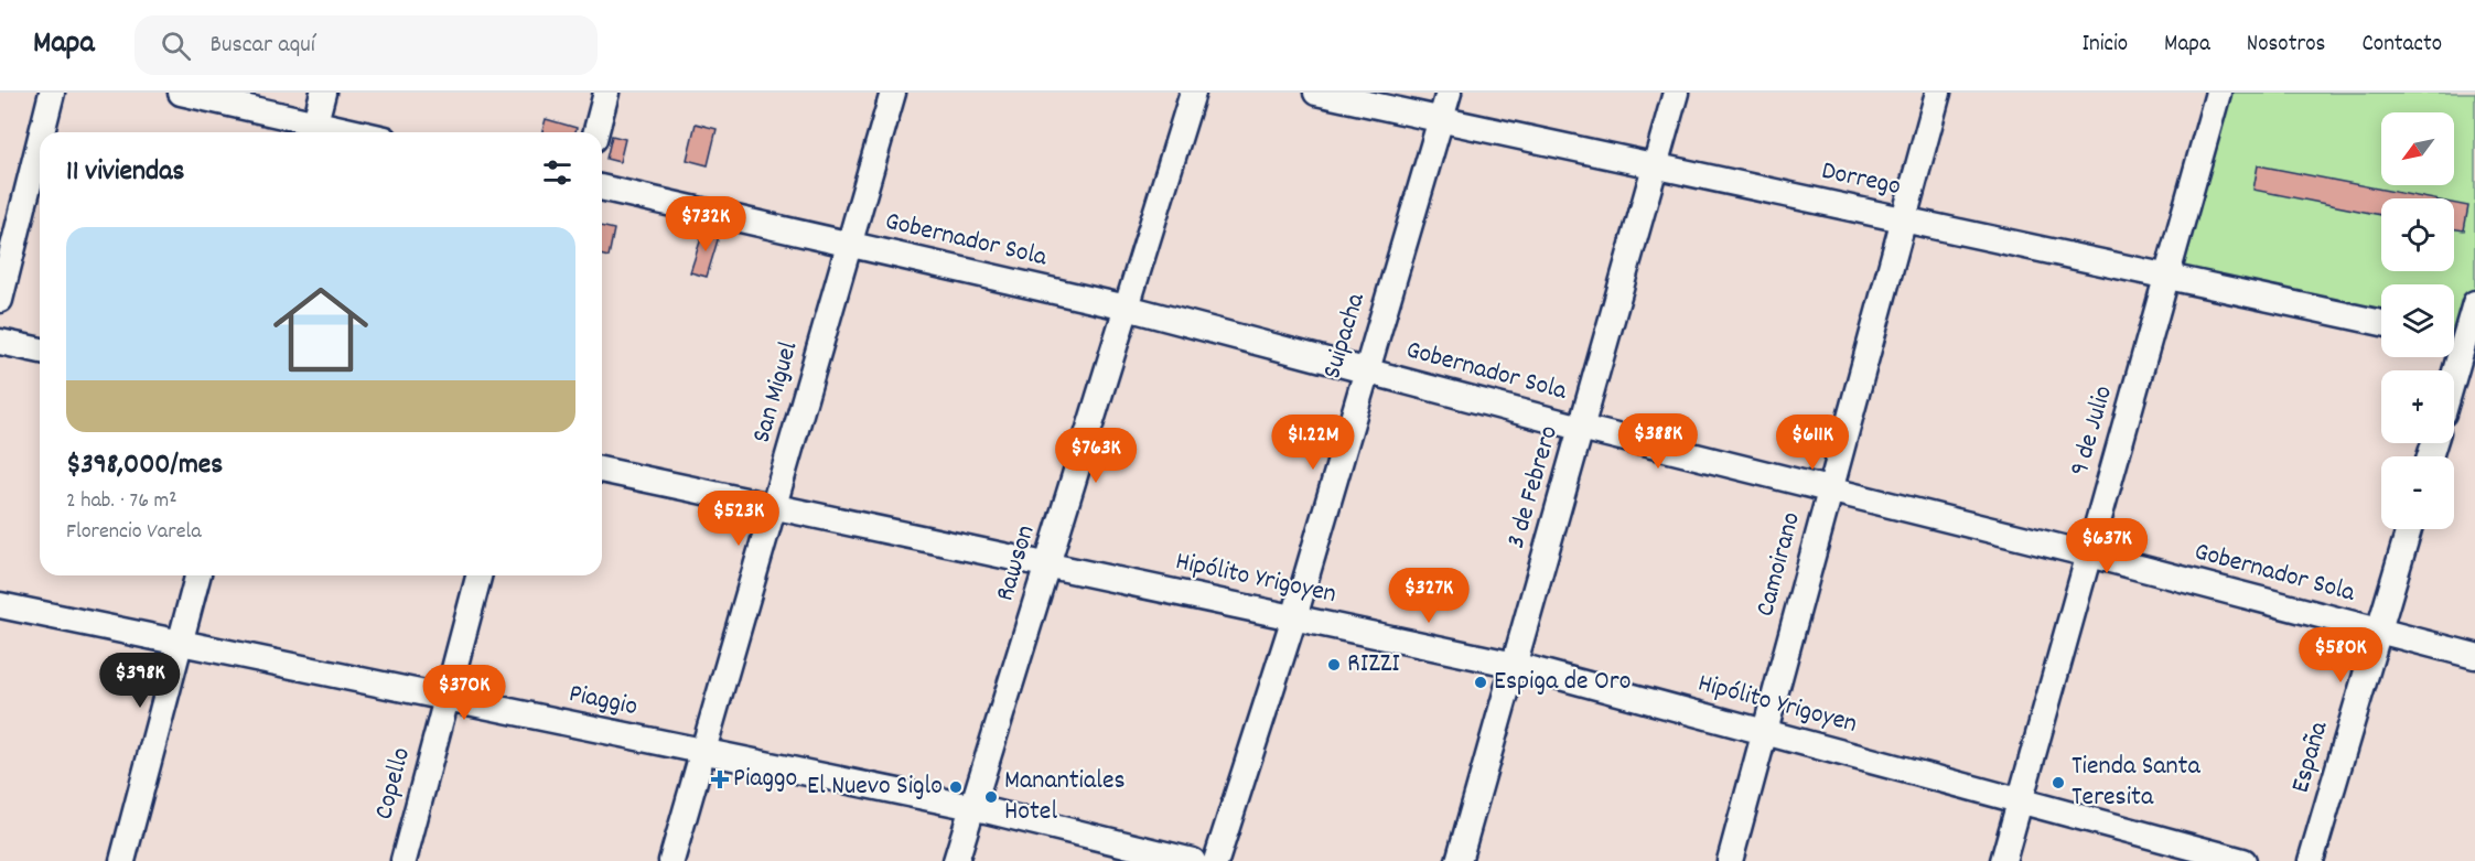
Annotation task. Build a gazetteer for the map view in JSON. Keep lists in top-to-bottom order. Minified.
{"streets":{"street":["Dorrego","Gobernador Sola","Suipacha","San Miguel","9 de Julio","3 de Febrero","Rawson","Camoirano","Hipólito Yrigoyen","Piaggio","España","Copello"]},"crossings":[["Dorrego","Suipacha"],["Dorrego","9 de Julio"],["Dorrego","3 de Febrero"],["Dorrego","Camoirano"],["Gobernador Sola","Suipacha"],["Gobernador Sola","San Miguel"],["Gobernador Sola","9 de Julio"],["Gobernador Sola","3 de Febrero"],["Gobernador Sola","Rawson"],["Gobernador Sola","Camoirano"],["Gobernador Sola","España"],["Suipacha","Hipólito Yrigoyen"],["San Miguel","Hipólito Yrigoyen"],["San Miguel","Piaggio"],["9 de Julio","Hipólito Yrigoyen"],["3 de Febrero","Hipólito Yrigoyen"],["Rawson","Hipólito Yrigoyen"],["Rawson","Piaggio"],["Camoirano","Hipólito Yrigoyen"],["Piaggio","Copello"]],"places":{"other":["RIZZI","Espiga de Oro","Tienda Santa Teresita","El Nuevo Siglo","Manantiales Hotel"],"health":["Piaggo"]},"north":"bottom left","page":{"header":"Mapa","search":"Buscar aquí","nav":["Inicio","Mapa","Nosotros","Contacto"],"map_buttons":["+","−"],"heading":"11 viviendas","price":["$732K","$388K","$1.22M","$611K","$763K","$523K","$637K","$327K","$580K","$398K","$370K"],"list":[{"name":"$398,000/mes","note":"2 hab. · 76 m² · Florencio Varela"}]}}
